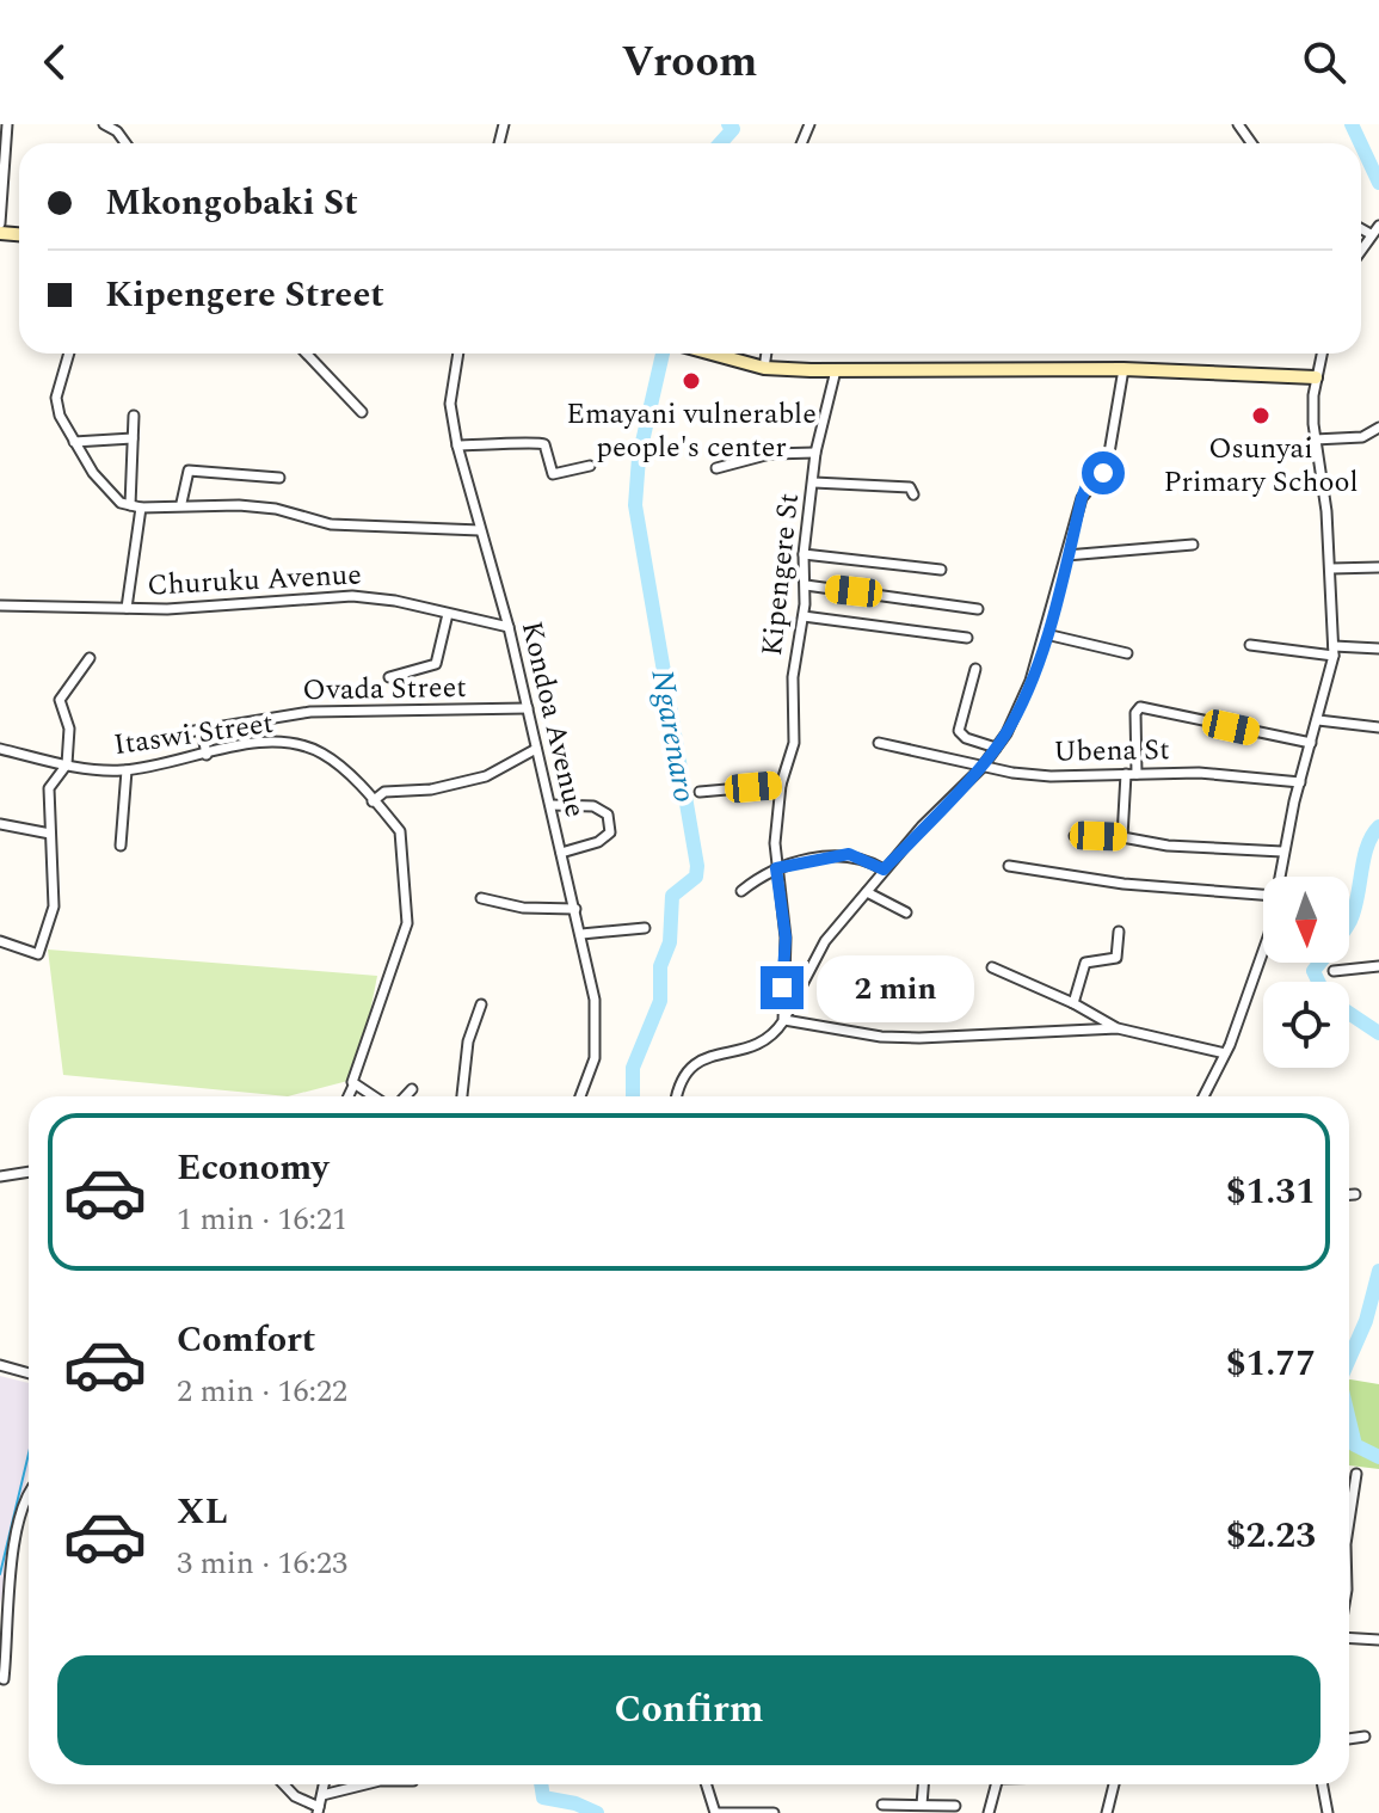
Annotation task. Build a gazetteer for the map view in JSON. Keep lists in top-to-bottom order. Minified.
{"streets":{"street":["Kipengere St","Churuku Avenue","Ovada Street","Kondoa Avenue","Itaswi Street","Ubena St"]},"crossings":[["Churuku Avenue","Kondoa Avenue"],["Ovada Street","Kondoa Avenue"]],"water":["Ngarenaro"],"places":["Emayani vulnerable people's center","Osunyai Primary School"],"north":"bottom","page":{"header":"Vroom","banner":["Mkongobaki St","Kipengere Street"],"bubble":"2 min","list":[{"name":"Economy","note":"1 min · 16:21","value":"$1.31"},{"name":"Comfort","note":"2 min · 16:22","value":"$1.77"},{"name":"XL","note":"3 min · 16:23","value":"$2.23"}],"buttons":"Confirm"}}
